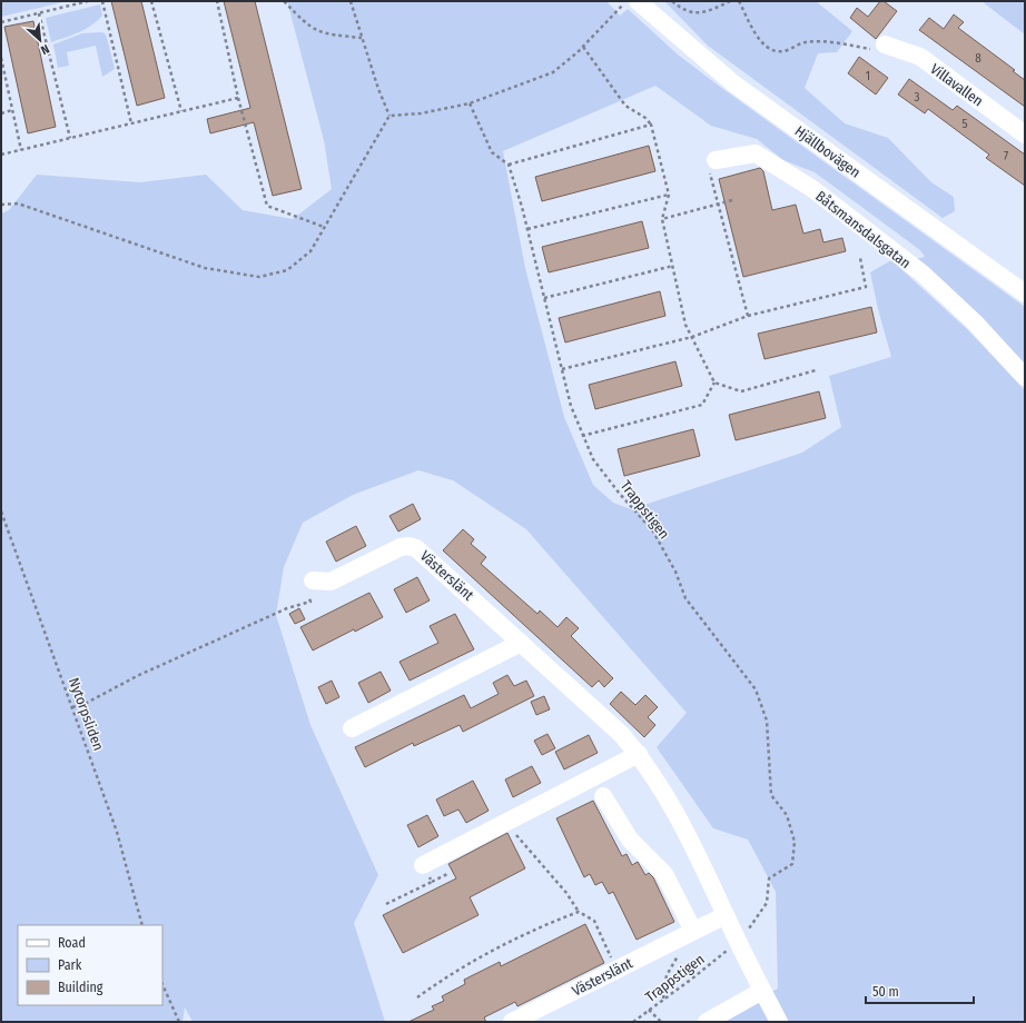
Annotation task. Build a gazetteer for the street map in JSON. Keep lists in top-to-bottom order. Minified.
{"streets":{"street":["Villavallen","Hjällbovägen","Båtsmansdalsgatan","Västerslänt"],"path":["Trappstigen","Nytorpsliden"]},"crossings":[["Båtsmansdalsgatan","Trappstigen"]],"house_numbers":["8","1","3","5","7"],"legend":["Road","Park","Building"],"scale_bar":"50 m","north":"bottom right"}
